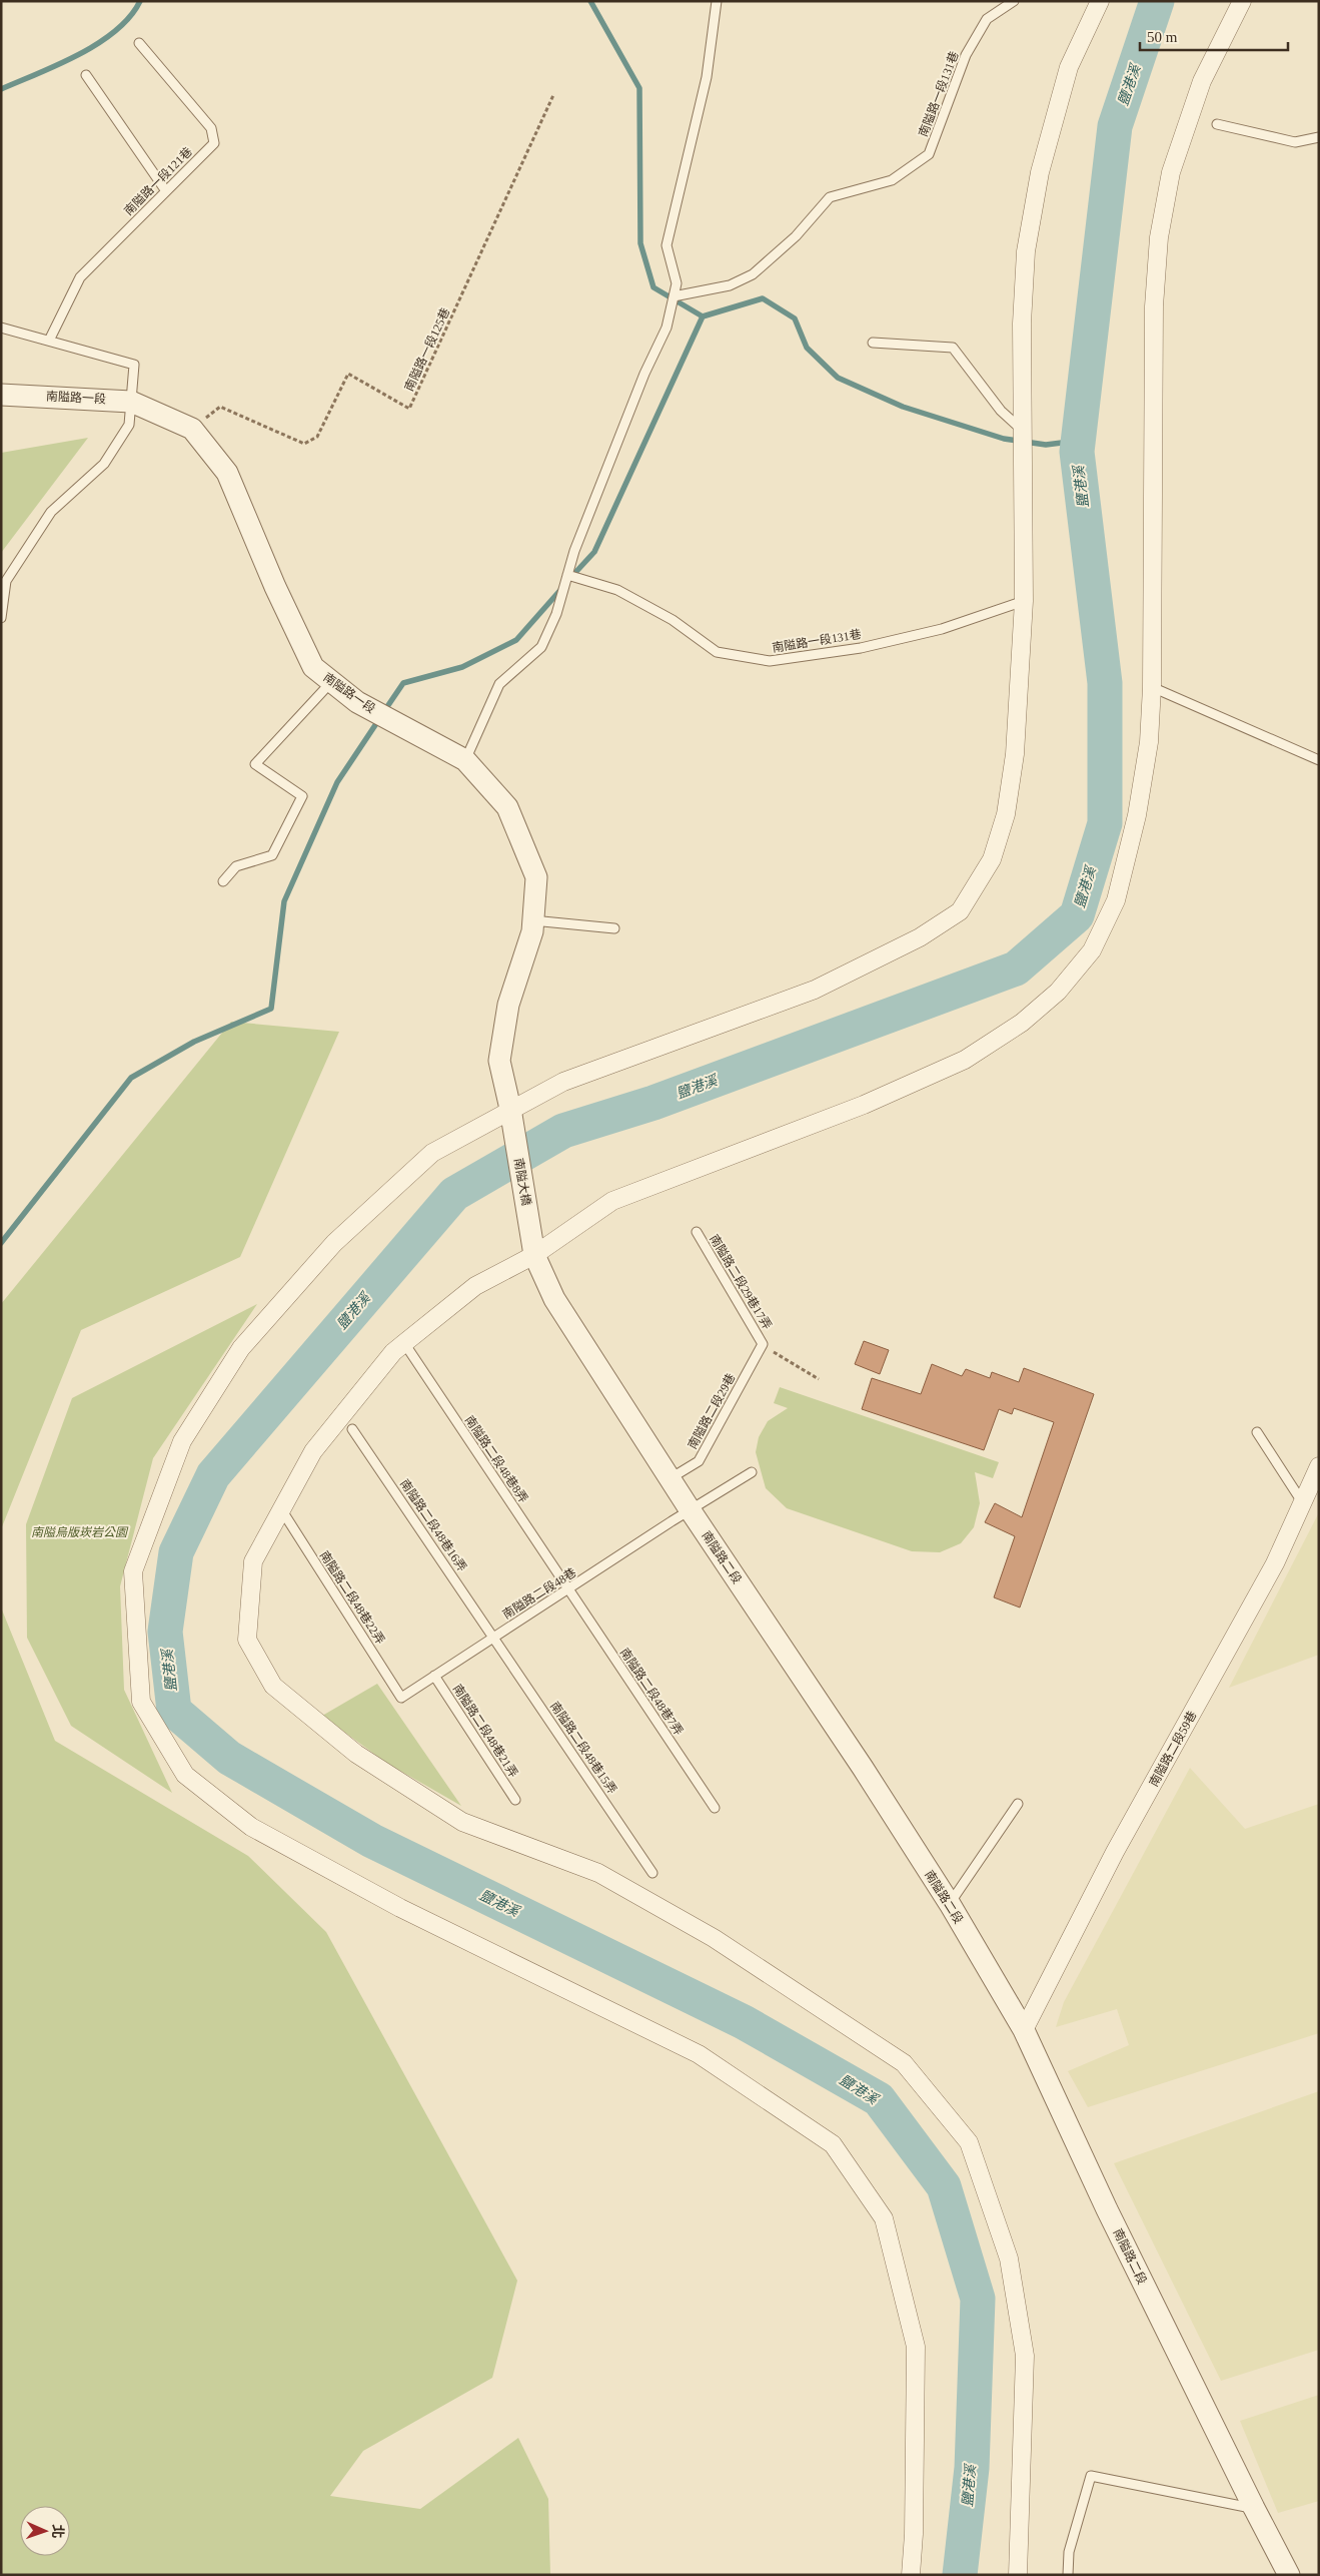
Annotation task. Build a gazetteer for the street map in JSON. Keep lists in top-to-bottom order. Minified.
{"streets":{"street":["南隘路一段","南隘大橋","南隘路二段","南隘路二段59巷"],"lane":["南隘路一段131巷","南隘路一段121巷","南隘路二段29巷17弄","南隘路二段29巷","南隘路二段48巷8弄","南隘路二段48巷16弄","南隘路二段48巷","南隘路二段48巷22弄","南隘路二段48巷7弄","南隘路二段48巷21弄","南隘路二段48巷15弄"],"path":["南隘路一段125巷"]},"crossings":[["南隘路一段125巷","南隘路一段"],["南隘路一段","南隘大橋"],["南隘大橋","南隘路二段"],["南隘路二段29巷17弄","南隘路二段29巷"],["南隘路二段29巷","南隘路二段"],["南隘路二段48巷8弄","南隘路二段48巷"],["南隘路二段48巷8弄","南隘路二段48巷7弄"],["南隘路二段48巷16弄","南隘路二段48巷"],["南隘路二段48巷16弄","南隘路二段48巷15弄"],["南隘路二段","南隘路二段48巷"],["南隘路二段","南隘路二段59巷"],["南隘路二段48巷","南隘路二段48巷22弄"],["南隘路二段48巷","南隘路二段48巷7弄"],["南隘路二段48巷","南隘路二段48巷21弄"],["南隘路二段48巷","南隘路二段48巷15弄"]],"water":["鹽港溪"],"parks":["南隘烏版崁岩公園"],"scale_bar":"50 m","north":"right"}
